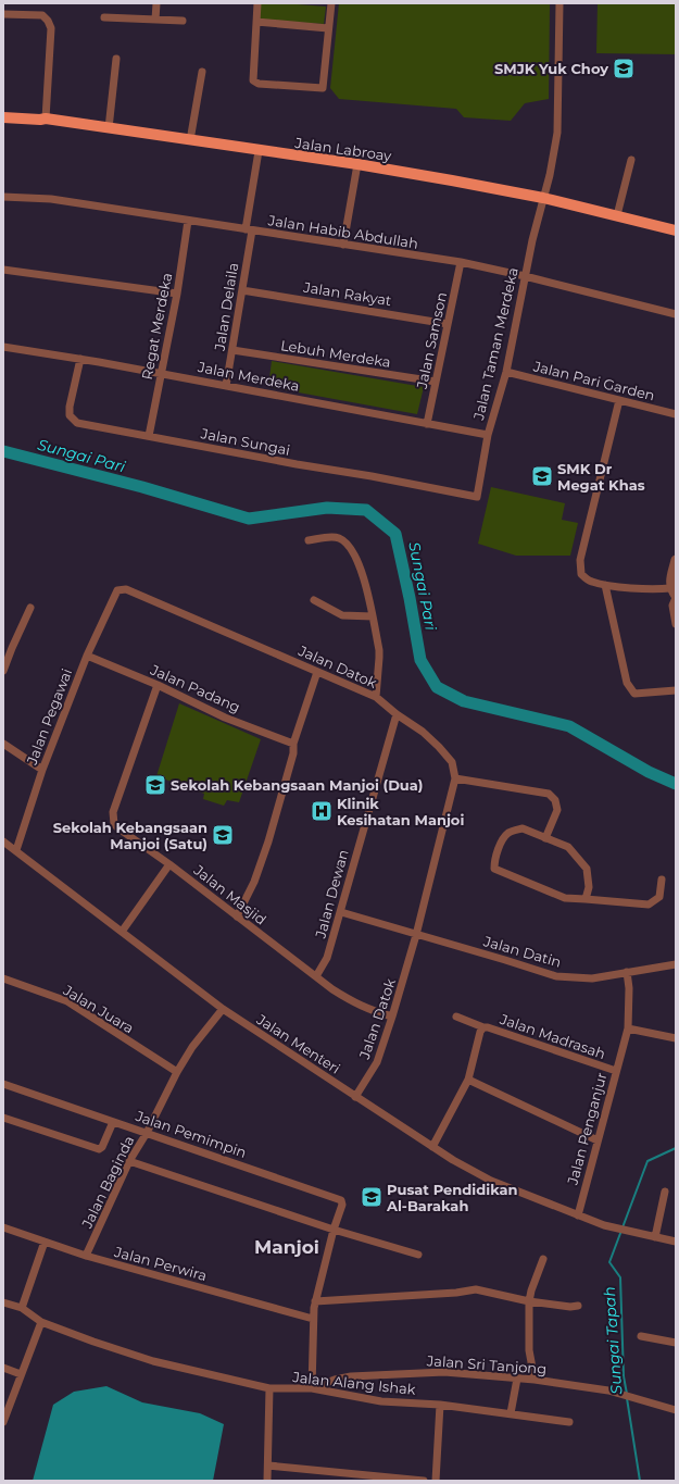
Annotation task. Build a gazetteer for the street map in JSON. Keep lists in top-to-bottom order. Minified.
{"streets":{"main road":["Jalan Labroay"],"street":["Jalan Habib Abdullah","Jalan Rakyat","Jalan Delaila","Regat Merdeka","Jalan Samson","Jalan Taman Merdeka","Lebuh Merdeka","Jalan Merdeka","Jalan Pari Garden","Jalan Sungai","Jalan Datok","Jalan Padang","Jalan Pegawai","Jalan Dewan","Jalan Masjid","Jalan Datin","Jalan Juara","Jalan Madrasah","Jalan Menteri","Jalan Penganjur","Jalan Pemimpin","Jalan Baginda","Jalan Perwira","Jalan Sri Tanjong","Jalan Alang Ishak"]},"crossings":[["Jalan Labroay","Jalan Delaila"],["Jalan Labroay","Jalan Taman Merdeka"],["Jalan Habib Abdullah","Jalan Delaila"],["Jalan Habib Abdullah","Regat Merdeka"],["Jalan Habib Abdullah","Jalan Samson"],["Jalan Habib Abdullah","Jalan Taman Merdeka"],["Jalan Rakyat","Jalan Delaila"],["Jalan Rakyat","Jalan Samson"],["Jalan Delaila","Lebuh Merdeka"],["Jalan Delaila","Jalan Merdeka"],["Regat Merdeka","Jalan Merdeka"],["Regat Merdeka","Jalan Sungai"],["Jalan Samson","Lebuh Merdeka"],["Jalan Samson","Jalan Merdeka"],["Jalan Taman Merdeka","Jalan Merdeka"],["Jalan Taman Merdeka","Jalan Pari Garden"],["Jalan Taman Merdeka","Jalan Sungai"],["Jalan Merdeka","Jalan Sungai"],["Jalan Datok","Jalan Pegawai"],["Jalan Datok","Jalan Dewan"],["Jalan Datok","Jalan Masjid"],["Jalan Datok","Jalan Datin"],["Jalan Datok","Jalan Menteri"],["Jalan Padang","Jalan Pegawai"],["Jalan Padang","Jalan Masjid"],["Jalan Pegawai","Jalan Menteri"],["Jalan Dewan","Jalan Masjid"],["Jalan Dewan","Jalan Datin"],["Jalan Datin","Jalan Penganjur"],["Jalan Juara","Jalan Baginda"],["Jalan Madrasah","Jalan Menteri"],["Jalan Madrasah","Jalan Penganjur"],["Jalan Menteri","Jalan Penganjur"],["Jalan Menteri","Jalan Baginda"],["Jalan Pemimpin","Jalan Baginda"],["Jalan Pemimpin","Jalan Perwira"],["Jalan Pemimpin","Jalan Sri Tanjong"],["Jalan Pemimpin","Jalan Alang Ishak"],["Jalan Baginda","Jalan Perwira"],["Jalan Sri Tanjong","Jalan Alang Ishak"]],"districts":["Manjoi"],"water":["Sungai Pari","Sungai Tapah"],"places":{"school or university":["SMJK Yuk Choy","SMK Dr Megat Khas","Sekolah Kebangsaan Manjoi (Dua)","Sekolah Kebangsaan Manjoi (Satu)","Pusat Pendidikan Al-Barakah"],"hospital":["Klinik Kesihatan Manjoi"]}}
